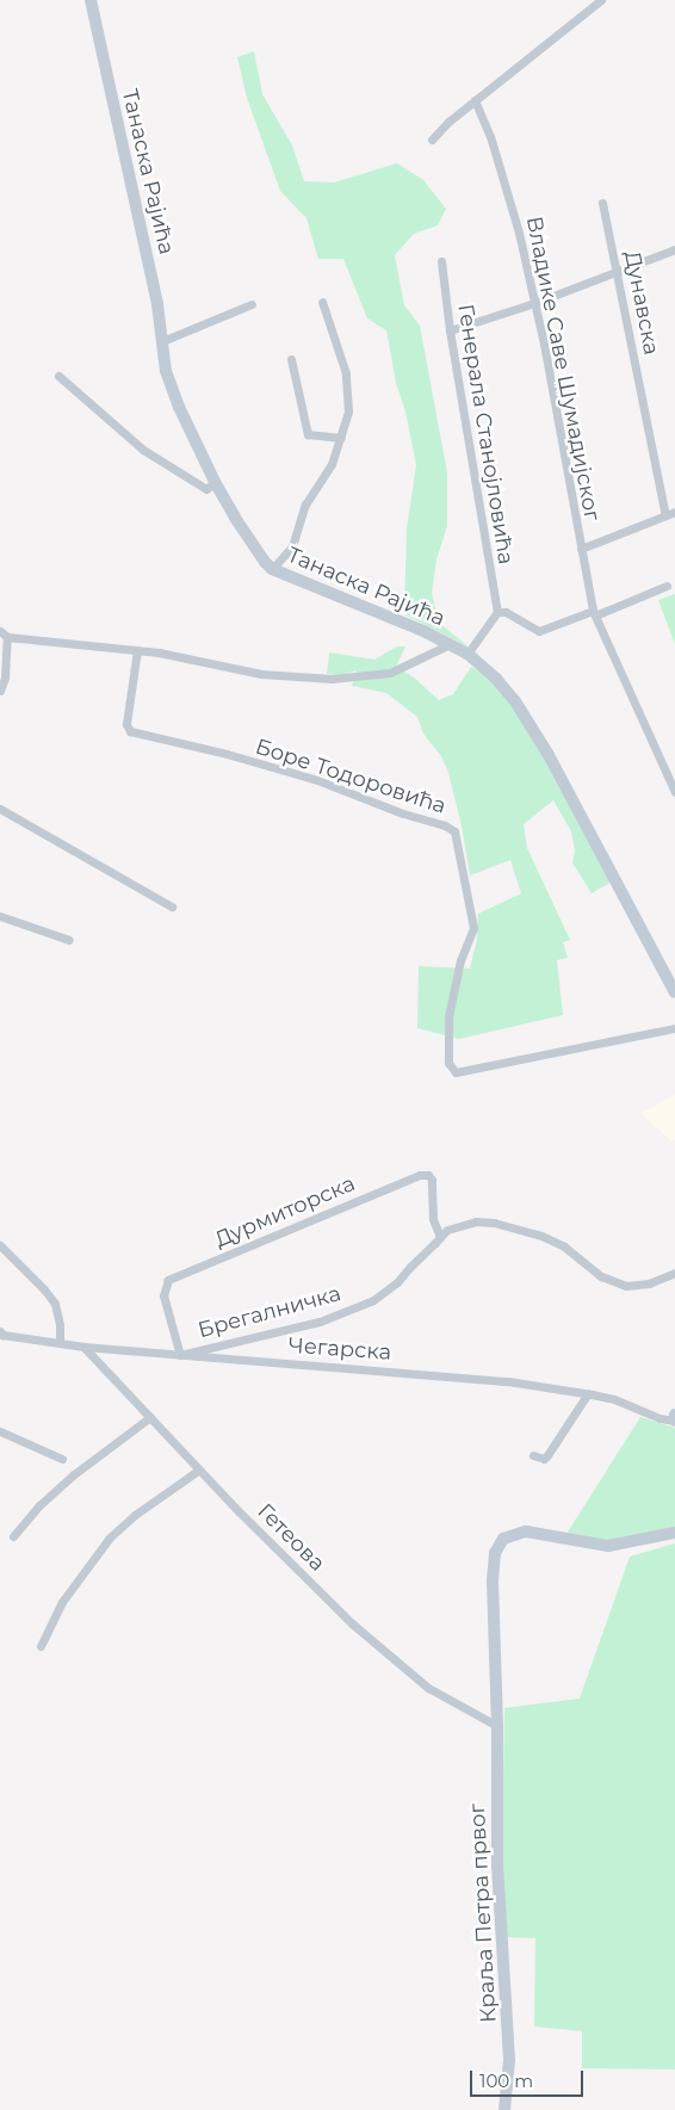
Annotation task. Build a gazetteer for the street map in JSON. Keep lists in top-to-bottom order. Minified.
{"streets":{"street":["Танаска Рајића","Дунавска","Владике Саве Шумадијског","Генерала Станојловића","Боре Тодоровића","Дурмиторска","Брегалничка","Чегарска","Гетеова","Краља Петра првог"]},"crossings":[["Дурмиторска","Брегалничка"],["Дурмиторска","Чегарска"],["Брегалничка","Чегарска"],["Чегарска","Гетеова"],["Гетеова","Краља Петра првог"]],"scale_bar":"100 m"}
